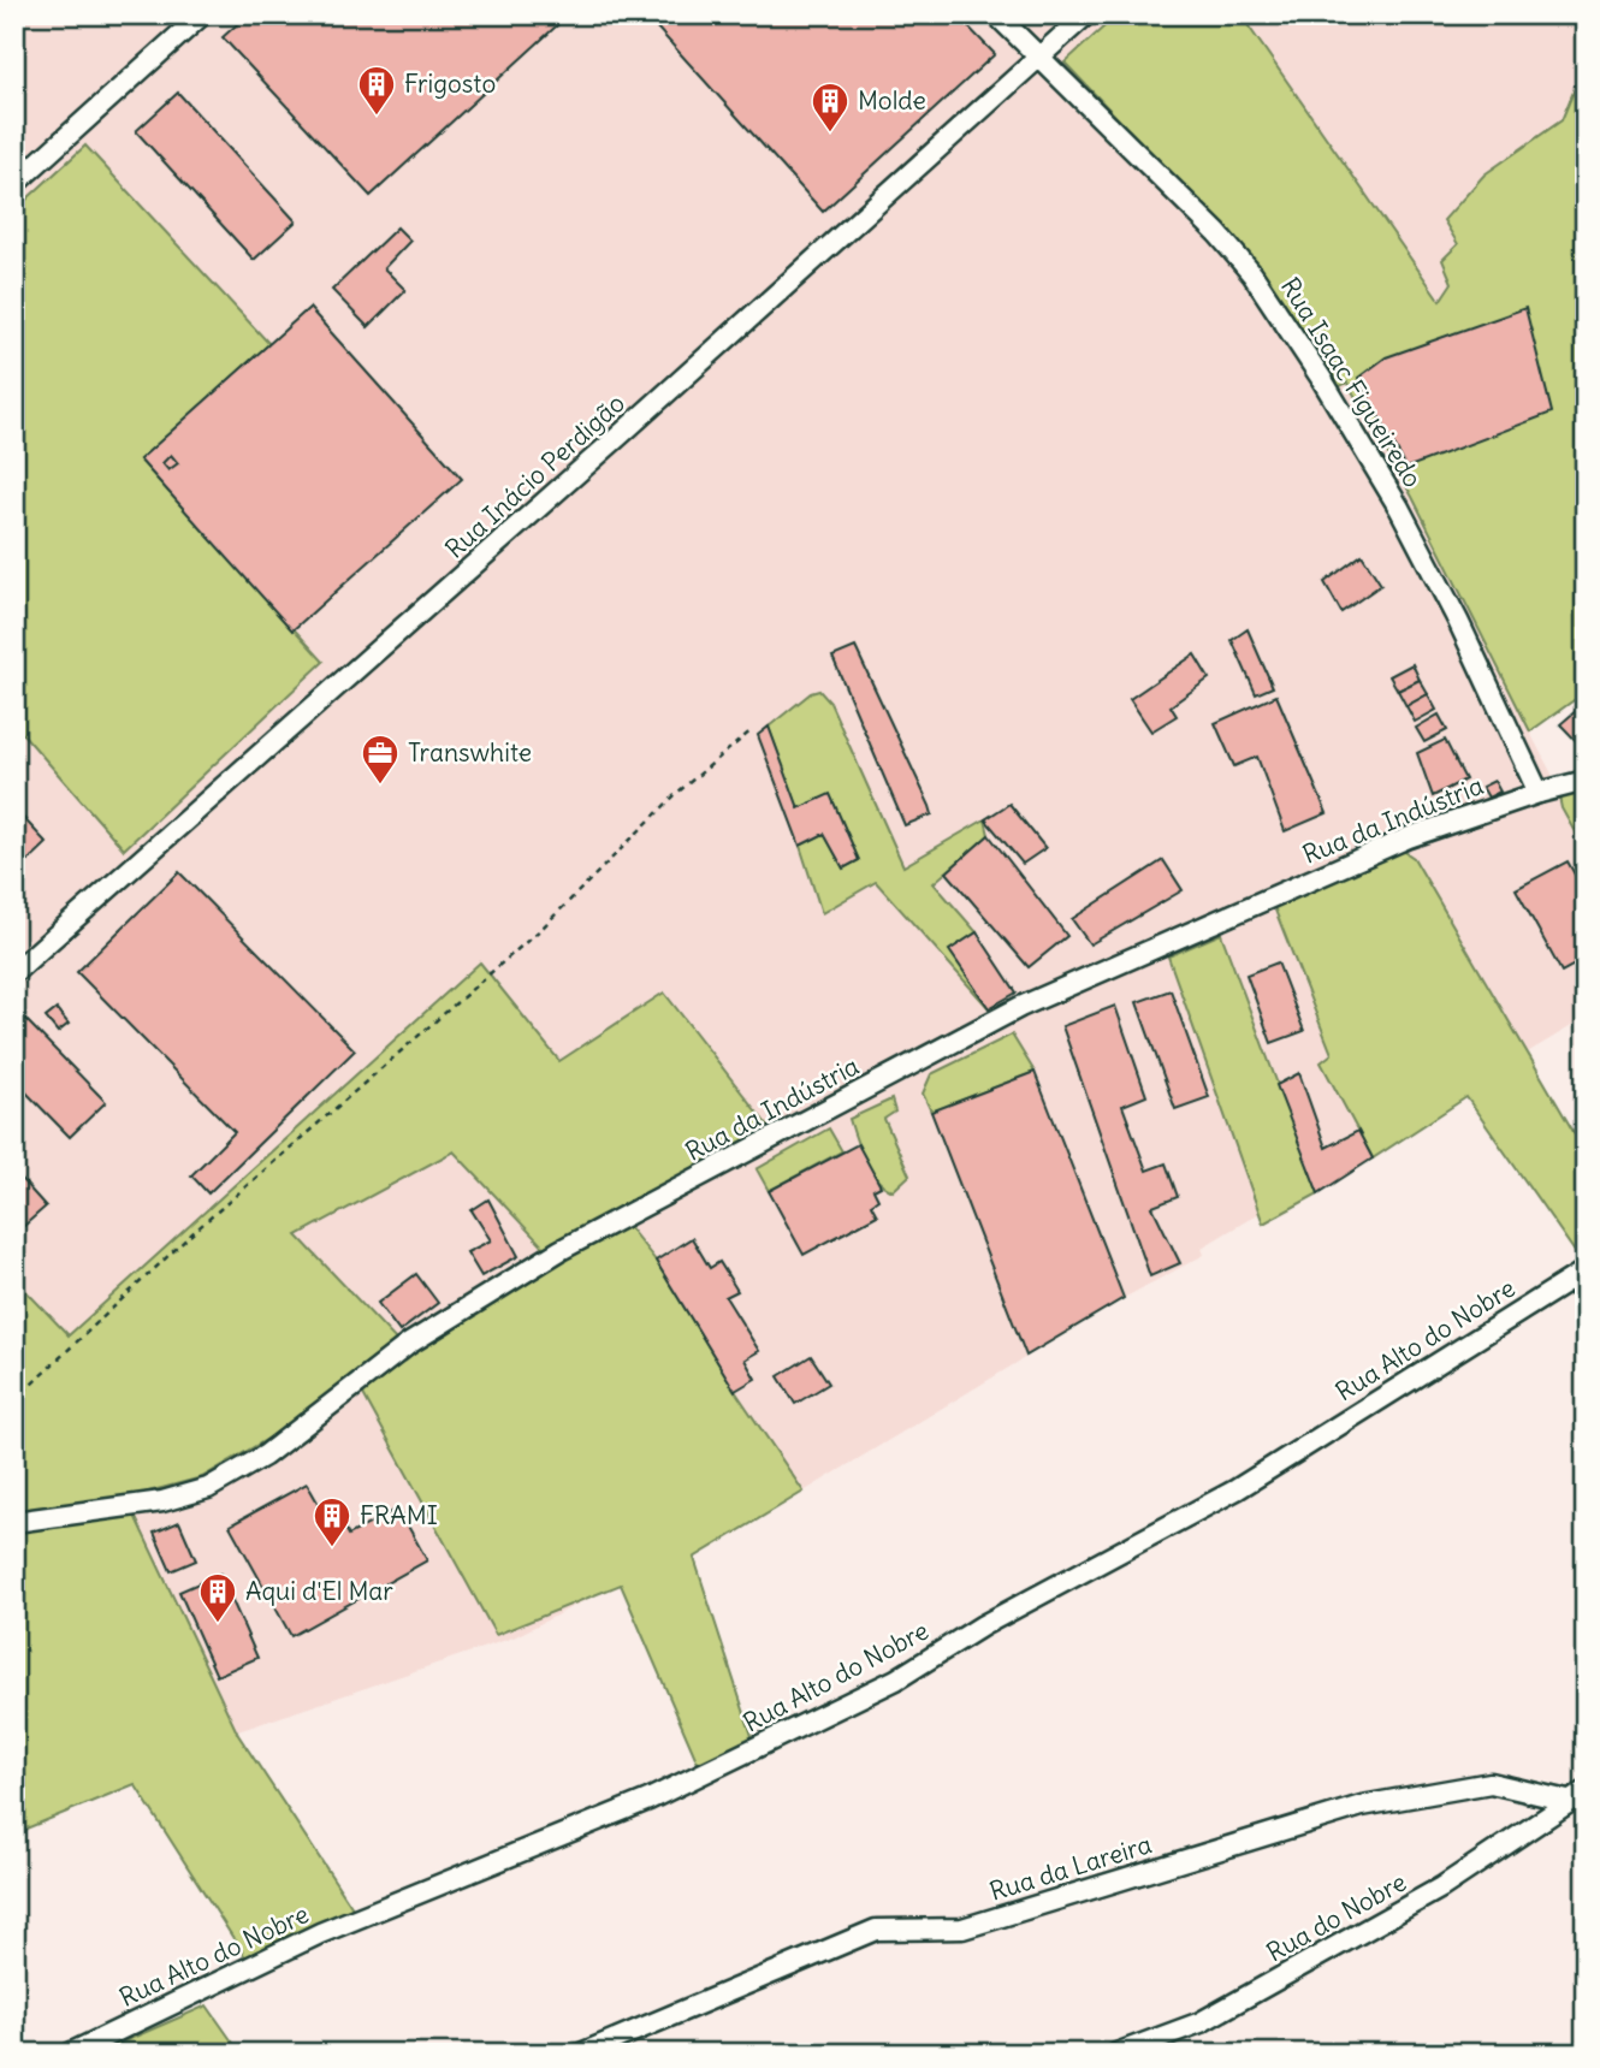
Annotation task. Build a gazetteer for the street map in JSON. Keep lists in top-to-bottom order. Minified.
{"streets":{"street":["Rua Isaac Figueiredo","Rua Inácio Perdigão","Rua da Indústria","Rua Alto do Nobre","Rua da Lareira","Rua do Nobre"]},"crossings":[["Rua Isaac Figueiredo","Rua Inácio Perdigão"],["Rua Isaac Figueiredo","Rua da Indústria"],["Rua da Lareira","Rua do Nobre"]],"places":{"building":["Frigosto","Molde","FRAMI","Aqui d'El Mar"],"office":["Transwhite"]}}
